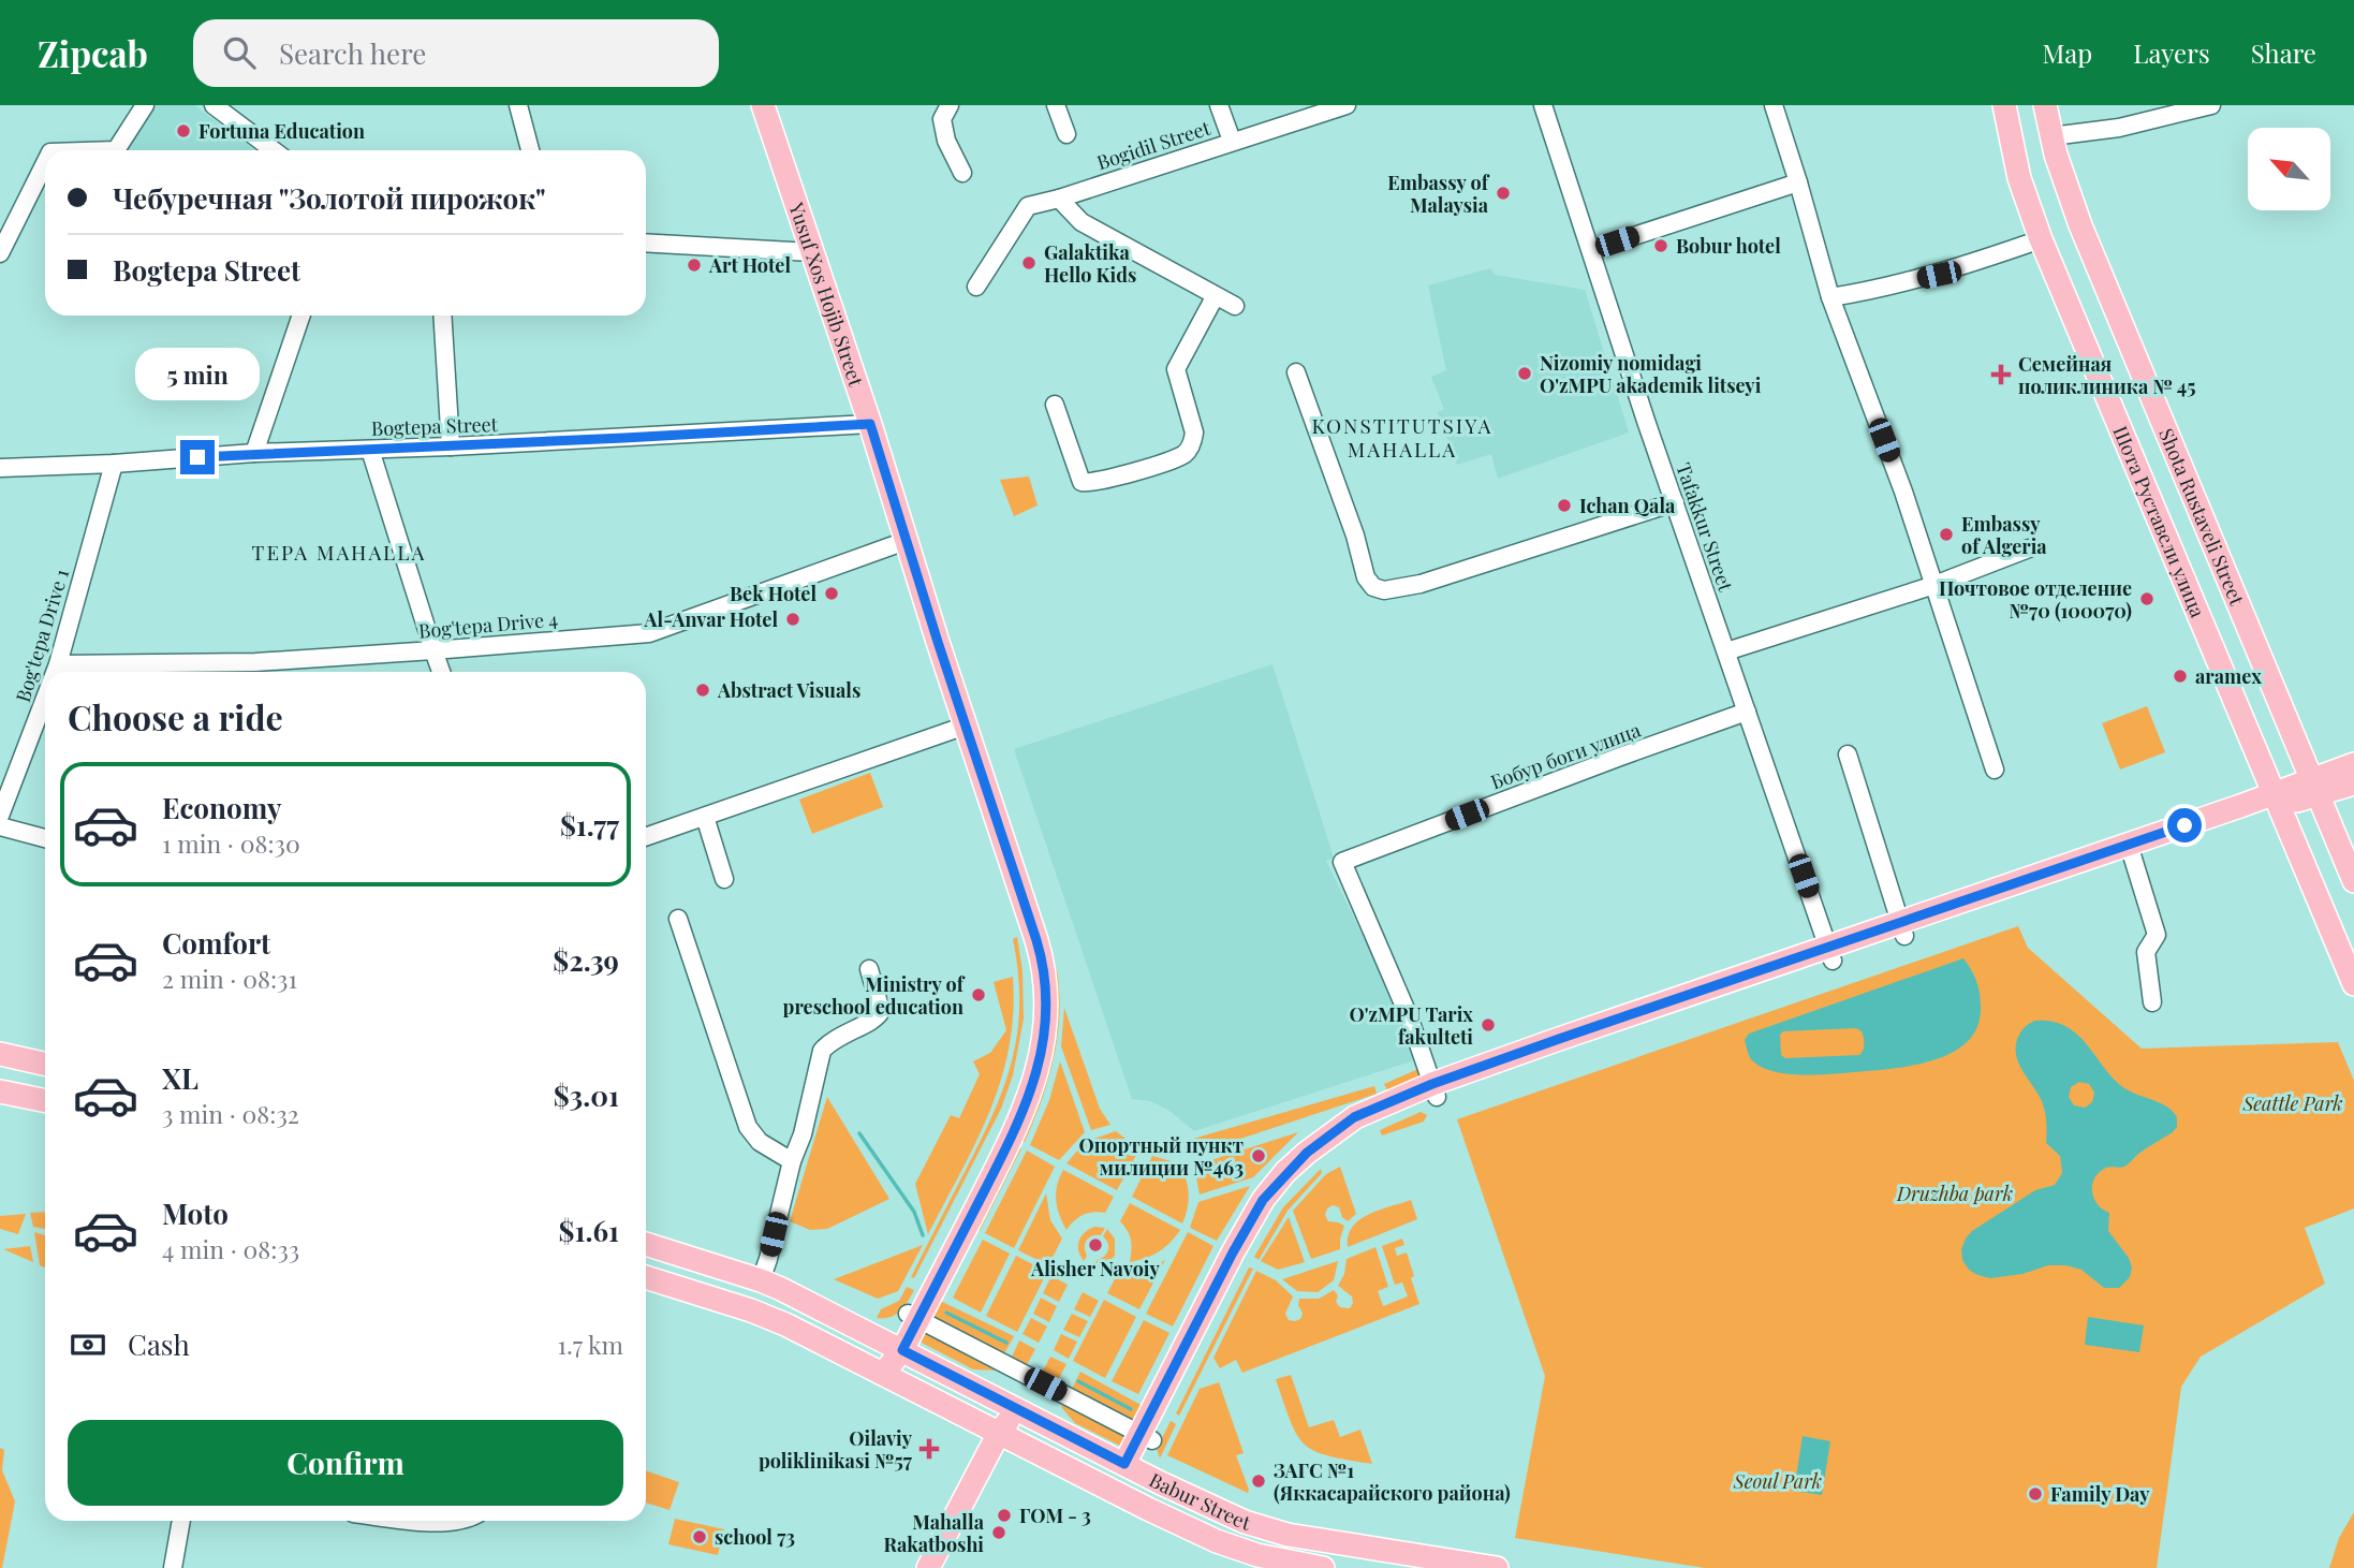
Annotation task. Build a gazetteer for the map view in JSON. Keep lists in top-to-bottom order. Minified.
{"streets":{"main road":["Yusuf Xos Hojib Street","Shota Rustaveli Street","Шота Руставели улица","Babur Street"],"street":["Bogidil Street","Bogtepa Street","Tafakkur Street","Bog'tepa Drive 4","Bog'tepa Drive 1","Бобур боги улица"]},"crossings":[["Yusuf Xos Hojib Street","Bogtepa Street"],["Yusuf Xos Hojib Street","Bog'tepa Drive 4"],["Yusuf Xos Hojib Street","Babur Street"],["Bogtepa Street","Bog'tepa Drive 1"],["Tafakkur Street","Бобур боги улица"],["Bog'tepa Drive 4","Bog'tepa Drive 1"]],"districts":["KONSTITUTSIYA MAHALLA","TEPA MAHALLA"],"parks":["Seattle Park","Druzhba park","Seoul Park"],"places":{"other":["Fortuna Education","Embassy of Malaysia","Bobur hotel","Galaktika Hello Kids","Art Hotel","Nizomiy nomidagi O'zMPU akademik litseyi","Ichan Qala","Embassy of Algeria","Bek Hotel","Почтовое отделение №70 (100070)","Al-Anvar Hotel","aramex","Abstract Visuals","Ministry of preschool education","O'zMPU Tarix fakulteti","Опортный пункт милиции №463","Alisher Navoiy","ЗАГС №1 (Яккасарайского района)","Family Day","ГОМ - 3","Mahalla Rakatboshi","school 73"],"health":["Семейная поликлиника № 45","Oilaviy poliklinikasi №57"]},"north":"top left","page":{"header":"Zipcab","search":"Search here","nav":["Map","Layers","Share"],"banner":["Чебуречная \"Золотой пирожок\"","Bogtepa Street"],"bubble":"5 min","heading":"Choose a ride","list":[{"name":"Economy","note":"1 min · 08:30","value":"$1.77"},{"name":"Comfort","note":"2 min · 08:31","value":"$2.39"},{"name":"XL","note":"3 min · 08:32","value":"$3.01"},{"name":"Moto","note":"4 min · 08:33","value":"$1.61"}],"pay":["Cash","1.7 km"],"buttons":"Confirm"}}
